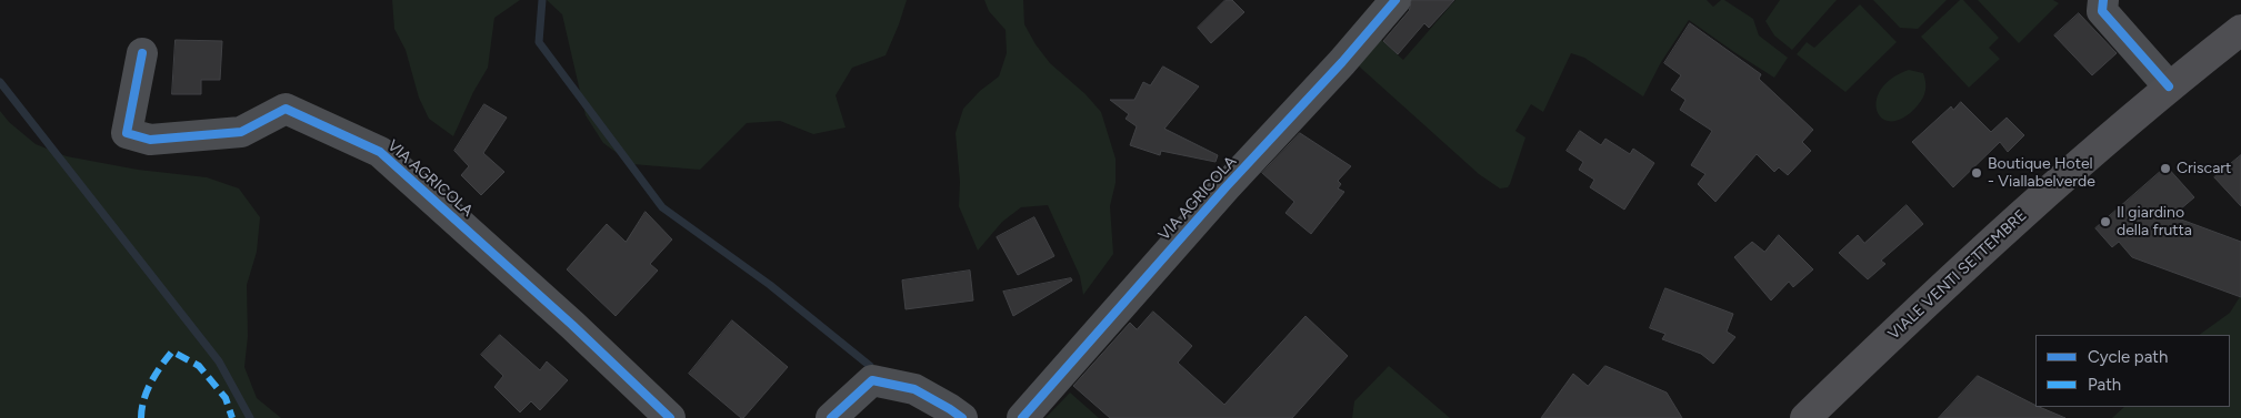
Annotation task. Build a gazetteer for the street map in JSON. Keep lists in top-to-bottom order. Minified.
{"streets":{"main road":["VIALE VENTI SETTEMBRE"],"street":["VIA AGRICOLA"]},"places":["Criscart","Boutique Hotel - Viallabelverde","Il giardino della frutta"],"legend":["Cycle path","Path"]}
